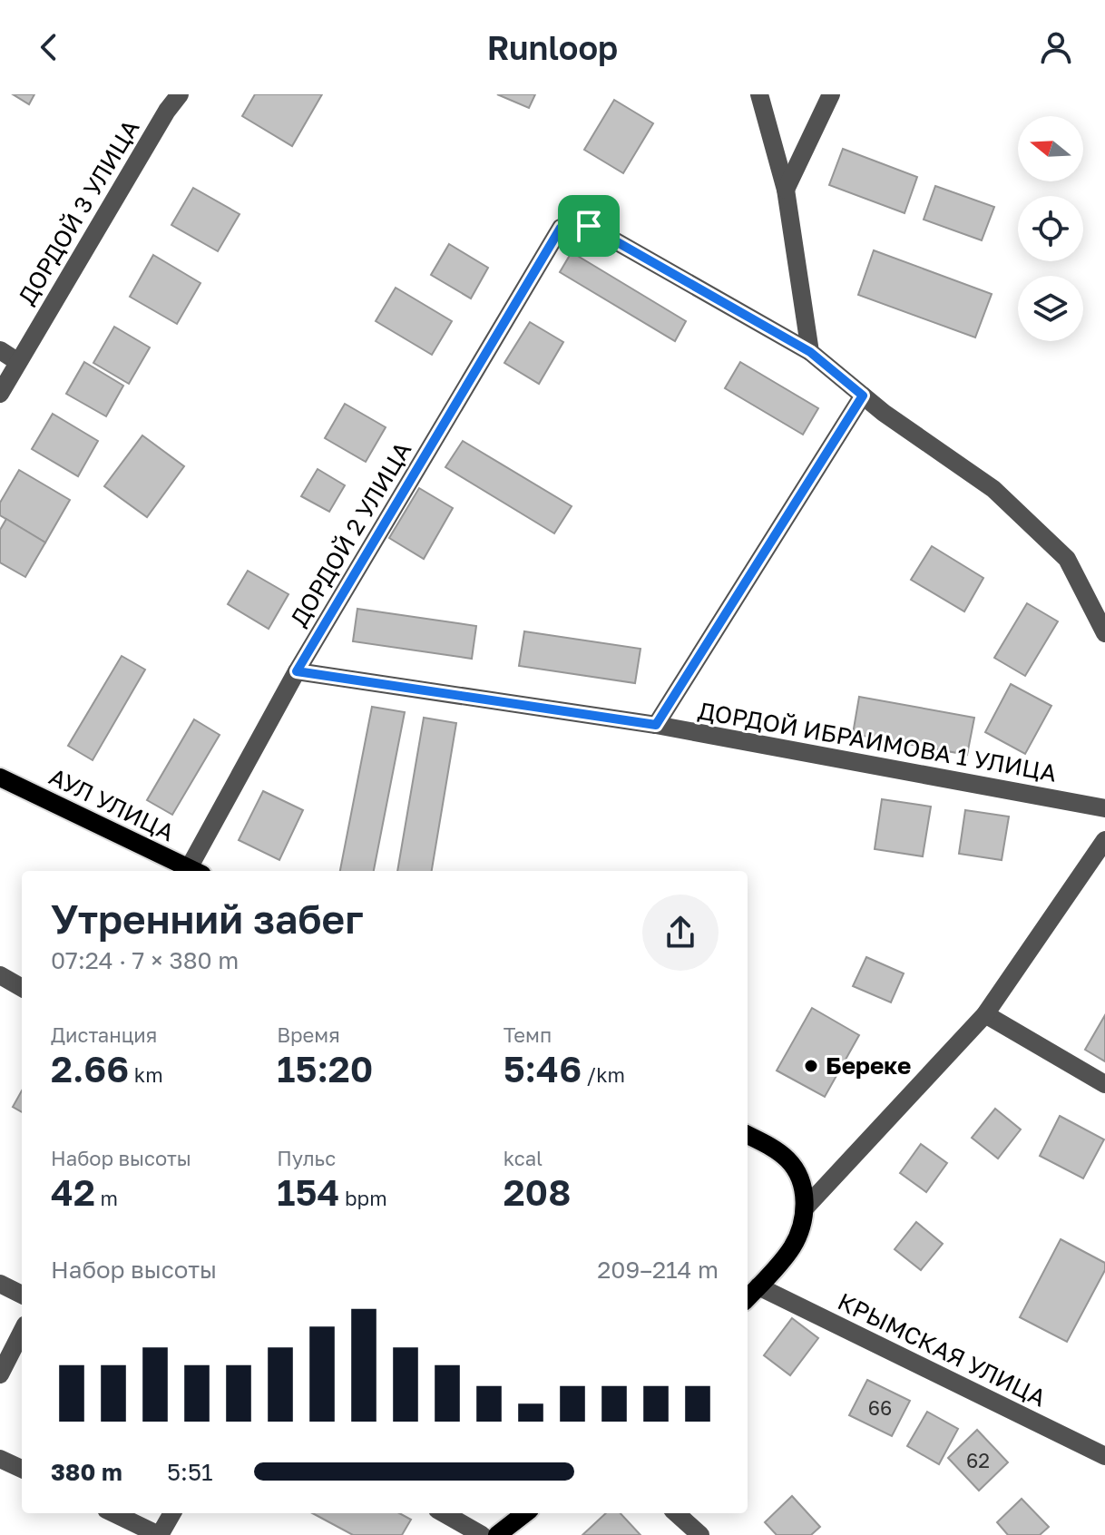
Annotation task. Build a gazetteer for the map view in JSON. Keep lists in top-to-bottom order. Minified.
{"streets":{"main road":["АУЛ УЛИЦА"],"street":["ДОРДОЙ 3 УЛИЦА","ДОРДОЙ 2 УЛИЦА","ДОРДОЙ ИБРАИМОВА 1 УЛИЦА","КРЫМСКАЯ УЛИЦА"]},"crossings":[["ДОРДОЙ 2 УЛИЦА","ДОРДОЙ ИБРАИМОВА 1 УЛИЦА"],["ДОРДОЙ 2 УЛИЦА","АУЛ УЛИЦА"]],"places":["Береке"],"house_numbers":["66","62"],"north":"left","page":{"header":"Runloop","heading":["Утренний забег","07:24 · 7 × 380 m"],"stats":[["Дистанция","2.66 km"],["Время","15:20"],["Темп","5:46 /km"],["Набор высоты","42 m"],["Пульс","154 bpm"],["kcal","208"]],"chart":["Набор высоты","209–214 m"],"list":[{"name":"380 m","note":"5:51"}]}}
